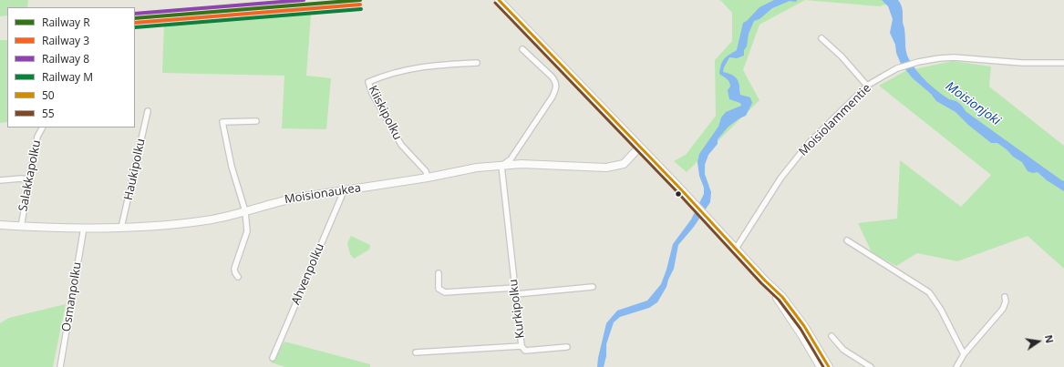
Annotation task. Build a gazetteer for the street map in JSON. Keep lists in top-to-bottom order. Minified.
{"streets":{"street":["Kiiskipolku","Moisiolammentie","Haukipolku","Salakkapolku","Moisionaukea","Ahvenpolku","Osmanpolku","Kurkipolku"]},"crossings":[["Kiiskipolku","Moisionaukea"],["Haukipolku","Moisionaukea"],["Salakkapolku","Moisionaukea"],["Moisionaukea","Ahvenpolku"],["Moisionaukea","Osmanpolku"],["Moisionaukea","Kurkipolku"]],"water":["Moisionjoki"],"lines":["rail line R","rail line 8","transit line 50","transit line 55","rail line 3","rail line M"],"legend":["Railway R","Railway 3","Railway 8","Railway M","50","55"],"north":"right"}
